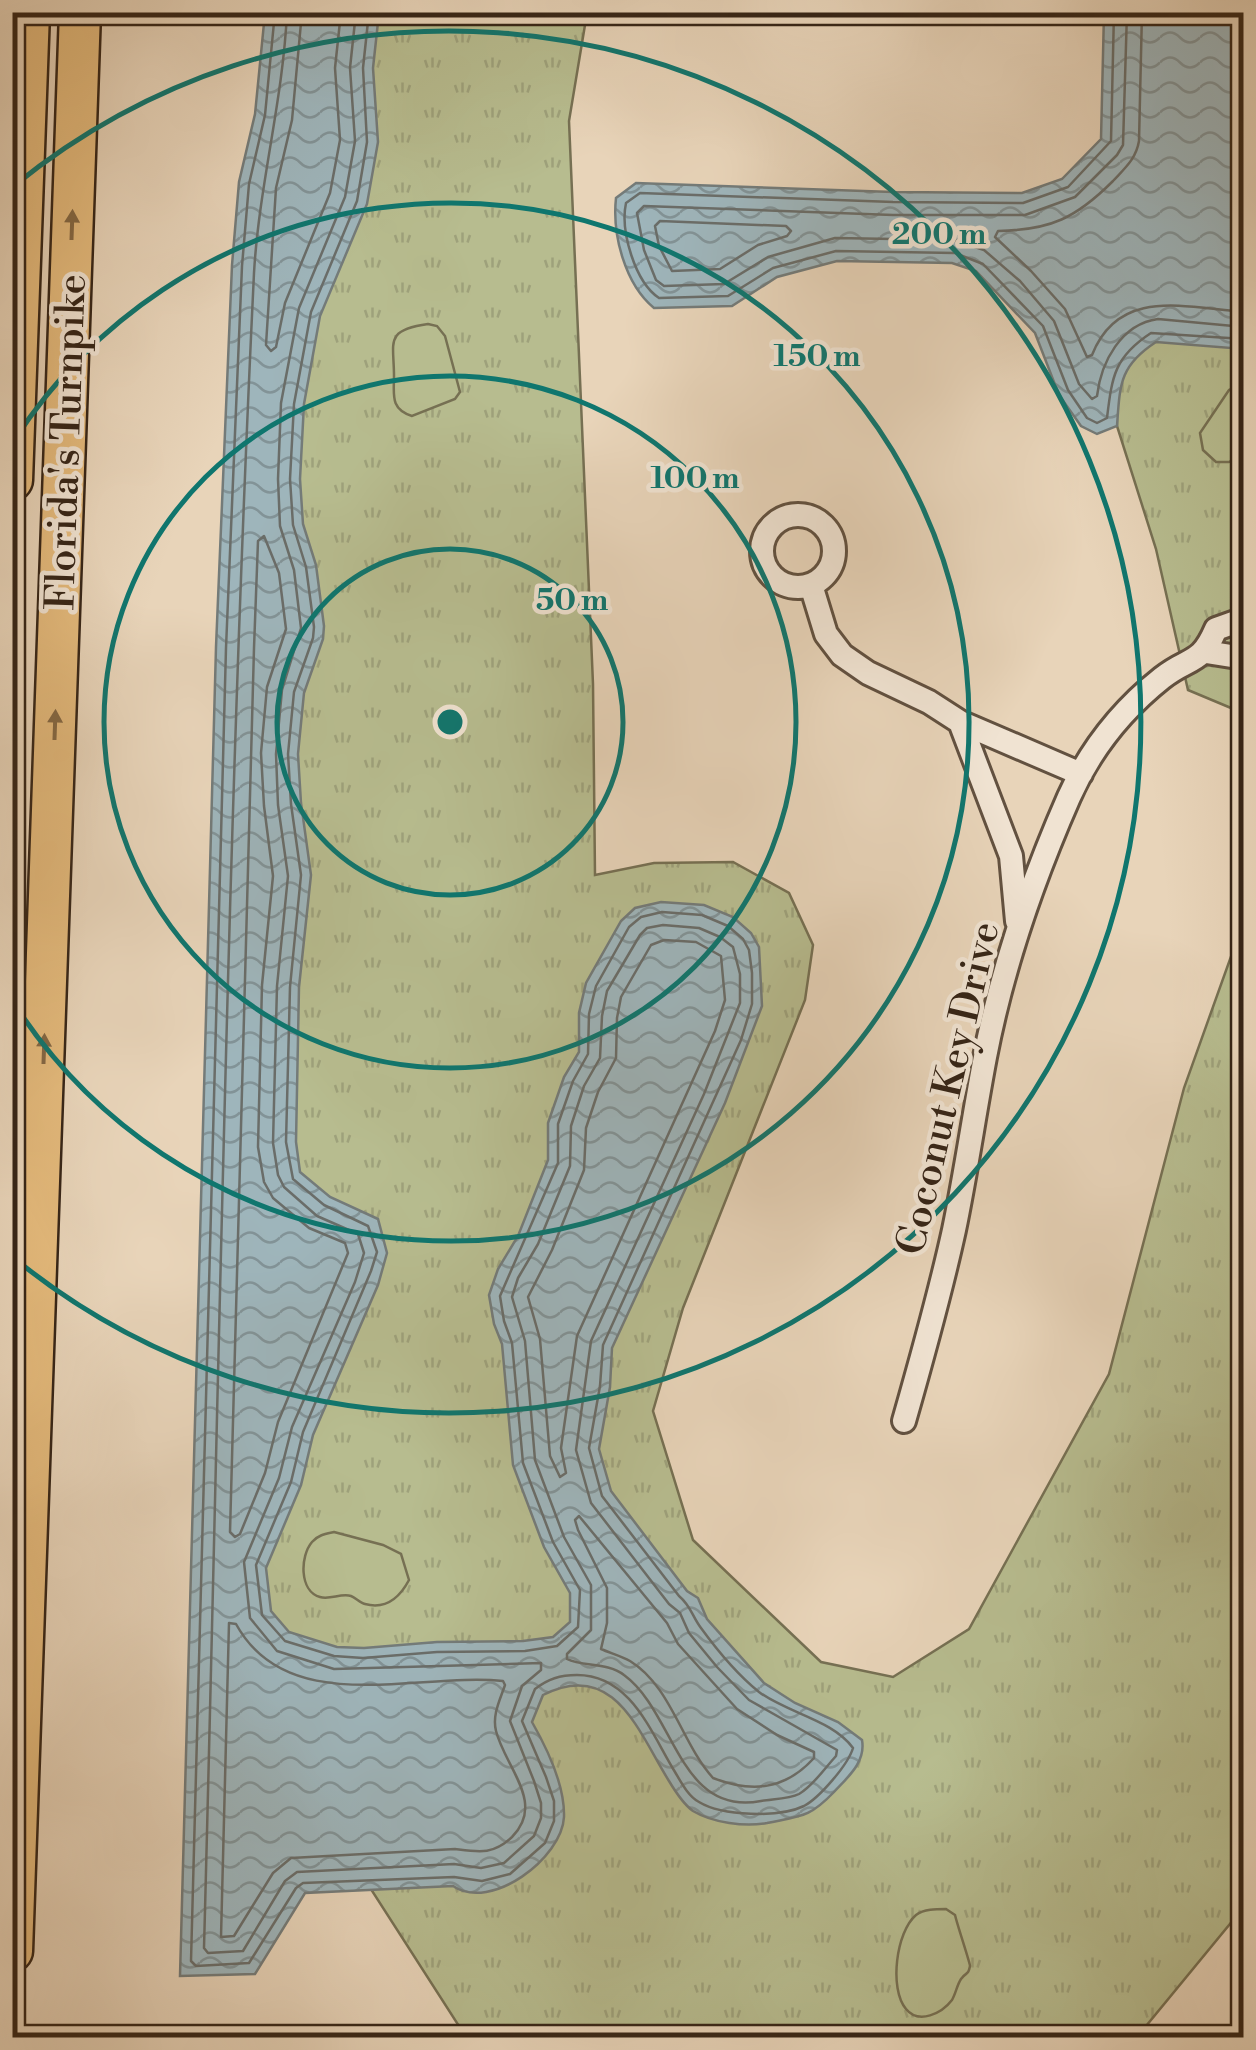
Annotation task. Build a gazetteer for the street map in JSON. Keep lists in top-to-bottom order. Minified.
{"streets":{"highway":["Florida's Turnpike"],"street":["Coconut Key Drive"]},"one_way":["Florida's Turnpike"],"rings":["200 m","150 m","100 m","50 m"]}
